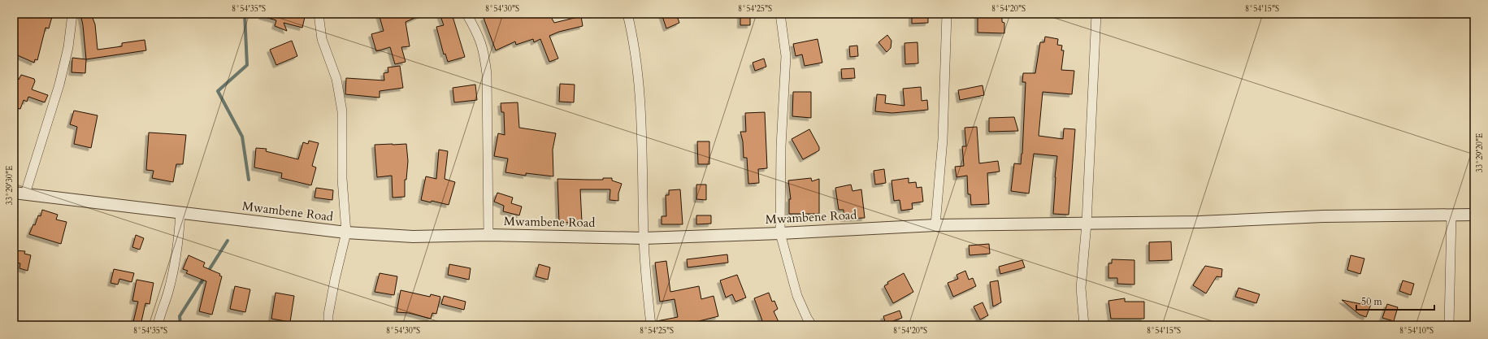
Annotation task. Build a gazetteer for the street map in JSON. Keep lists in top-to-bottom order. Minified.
{"streets":{"street":["Mwambene Road"]},"scale_bar":"50 m","coordinates":["8°54'35\"S","8°54'30\"S","8°54'25\"S","8°54'20\"S","8°54'15\"S","33°29'20\"E","33°29'30\"E","8°54'10\"S"]}
